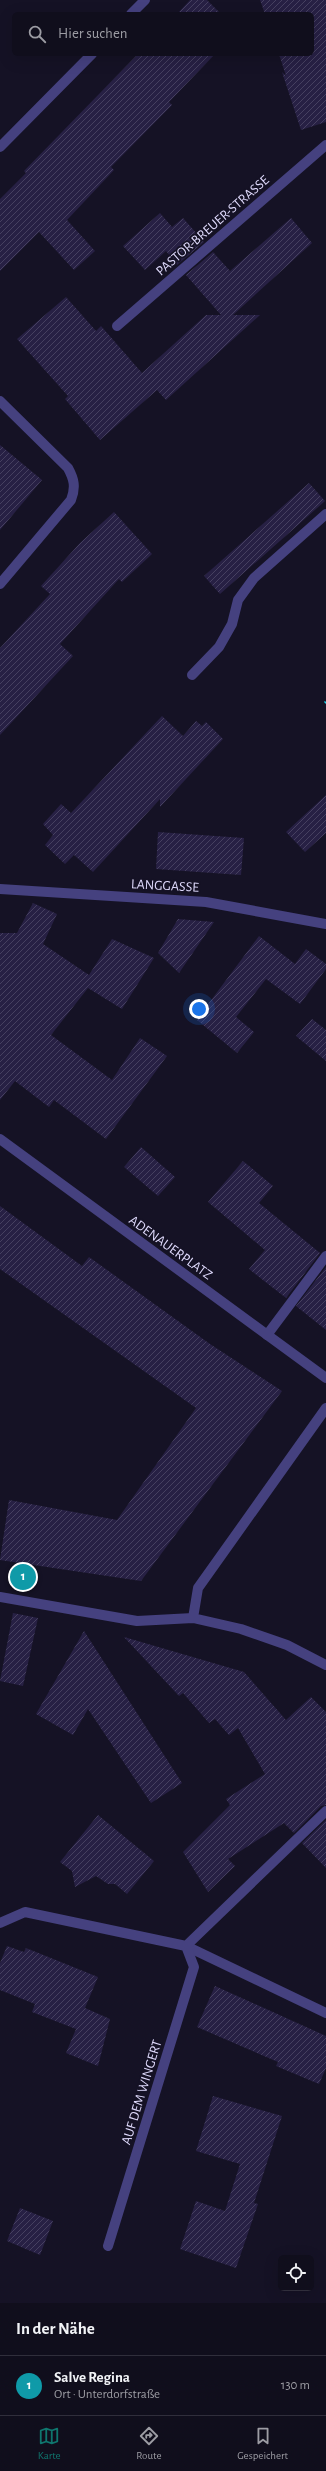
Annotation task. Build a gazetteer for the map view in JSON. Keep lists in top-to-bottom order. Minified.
{"streets":{"street":["PASTOR-BREUER-STRASSE","LANGGASSE","ADENAUERPLATZ","AUF DEM WINGERT"]},"page":{"search":"Hier suchen","pins":"1","heading":"In der Nähe","list":[{"mark":"1","name":"Salve Regina","note":"Ort · Unterdorfstraße","value":"130 m"}],"nav":["Karte","Route","Gespeichert"]}}
